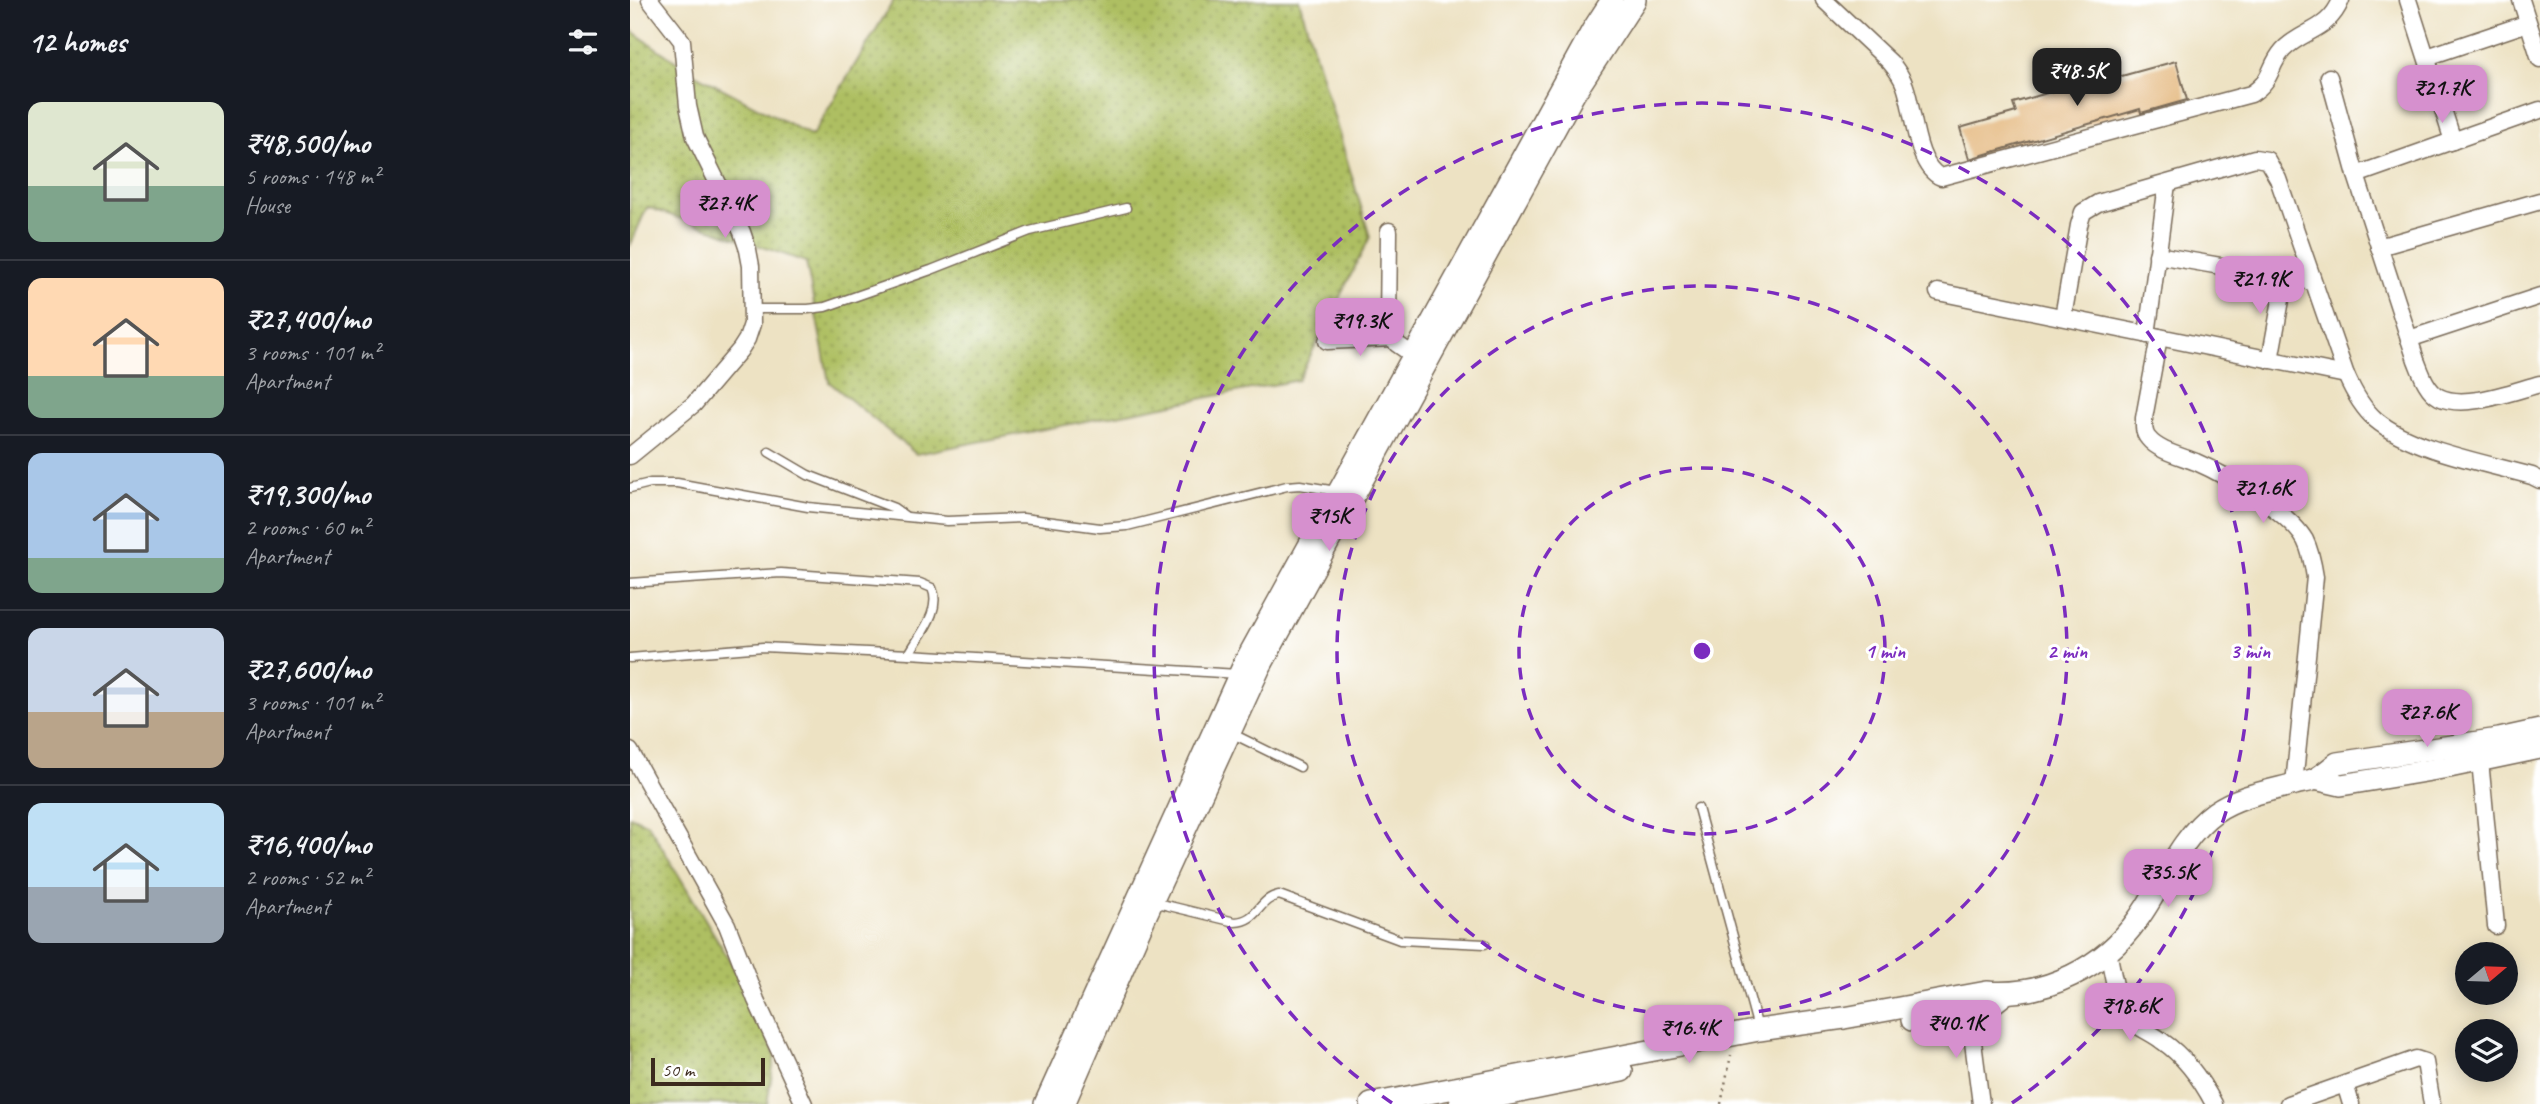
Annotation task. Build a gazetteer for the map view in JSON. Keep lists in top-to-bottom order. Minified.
{"scale_bar":"50 m","north":"right","page":{"heading":"12 homes","price":["₹48.5K","₹21.7K","₹27.4K","₹21.9K","₹19.3K","₹21.6K","₹15K","₹27.6K","₹35.5K","₹18.6K","₹40.1K","₹16.4K"],"list":[{"name":"₹48,500/mo","note":"5 rooms · 148 m² · House"},{"name":"₹27,400/mo","note":"3 rooms · 101 m² · Apartment"},{"name":"₹19,300/mo","note":"2 rooms · 60 m² · Apartment"},{"name":"₹27,600/mo","note":"3 rooms · 101 m² · Apartment"},{"name":"₹16,400/mo","note":"2 rooms · 52 m² · Apartment"}],"scale":"50 m"},"rings":["1 min","2 min","3 min"]}
